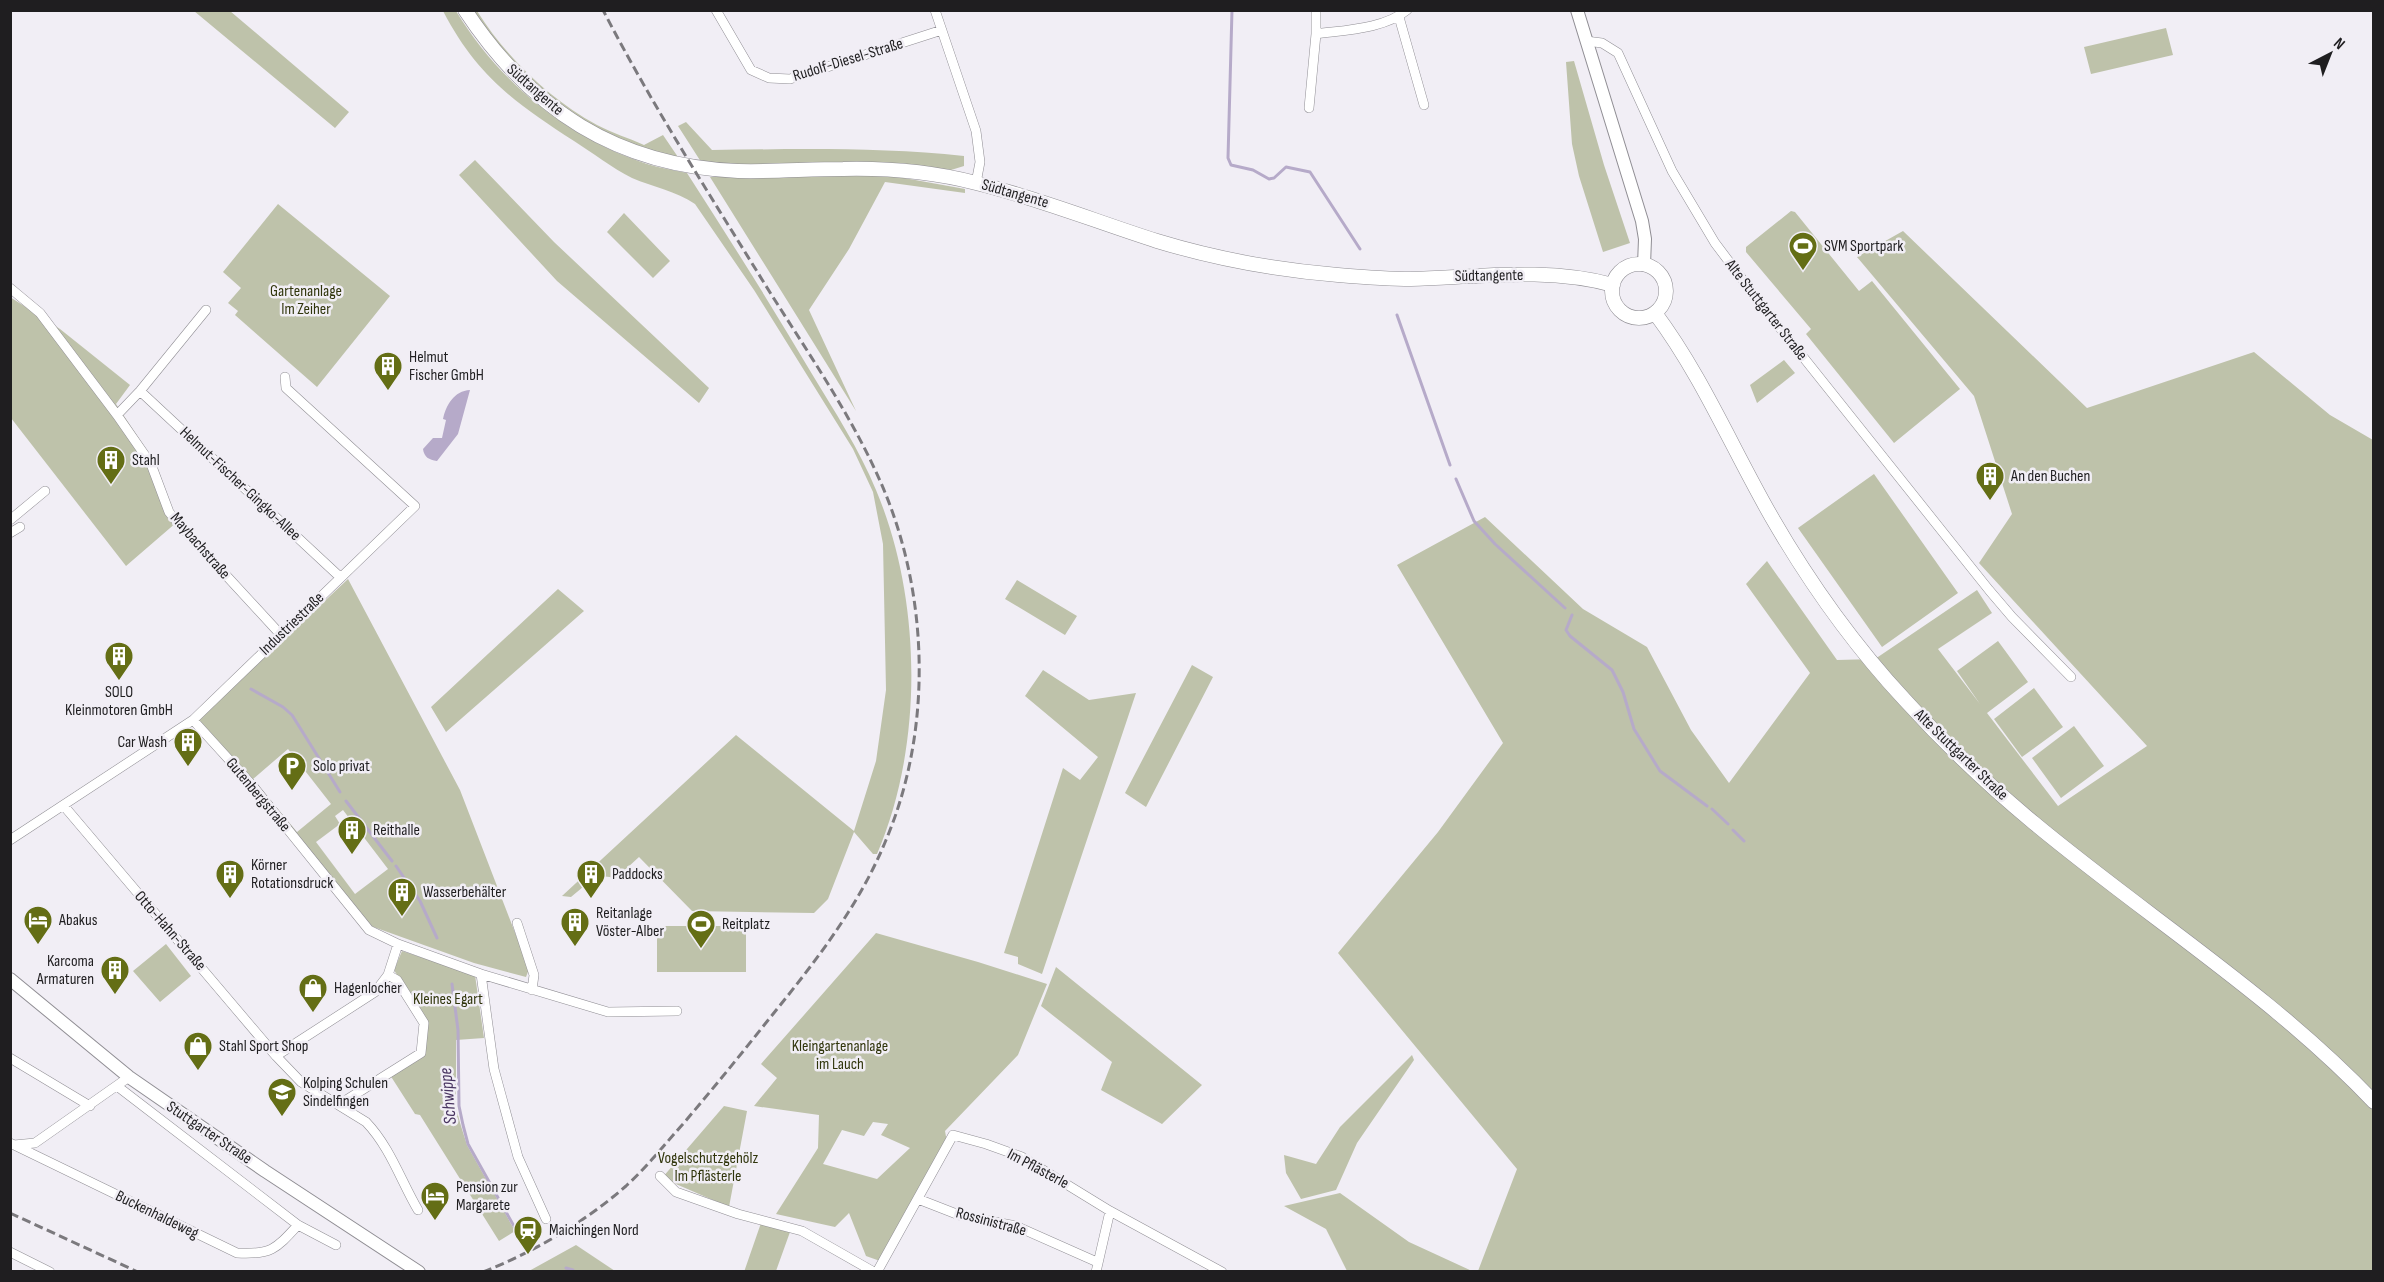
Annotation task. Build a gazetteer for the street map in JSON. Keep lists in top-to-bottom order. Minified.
{"streets":{"main road":["Südtangente","Alte Stuttgarter Straße"],"street":["Rudolf-Diesel-Straße","Helmut-Fischer-Gingko-Allee","Maybachstraße","Industriestraße","Gutenbergstraße","Otto-Hahn-Straße","Stuttgarter Straße","Im Pflästerle","Buckenhaldeweg","Rossinistraße"]},"crossings":[["Südtangente","Alte Stuttgarter Straße"],["Helmut-Fischer-Gingko-Allee","Industriestraße"],["Maybachstraße","Industriestraße"],["Industriestraße","Gutenbergstraße"],["Industriestraße","Otto-Hahn-Straße"],["Stuttgarter Straße","Buckenhaldeweg"],["Im Pflästerle","Rossinistraße"]],"water":["Schwippe"],"parks":["Gartenanlage Im Zeiher","Kleines Egart","Kleingartenanlage im Lauch","Vogelschutzgehölz Im Pflästerle"],"places":{"sports":["SVM Sportpark","Reitplatz"],"building":["Helmut Fischer GmbH","Stahl","An den Buchen","SOLO Kleinmotoren GmbH","Car Wash","Reithalle","Körner Rotationsdruck","Paddocks","Wasserbehälter","Reitanlage Vöster-Alber","Karcoma Armaturen"],"parking":["Solo privat"],"hotel":["Abakus","Pension zur Margarete"],"shop":["Hagenlocher","Stahl Sport Shop"],"school or university":["Kolping Schulen Sindelfingen"],"station":["Maichingen Nord"]},"north":"top right"}
